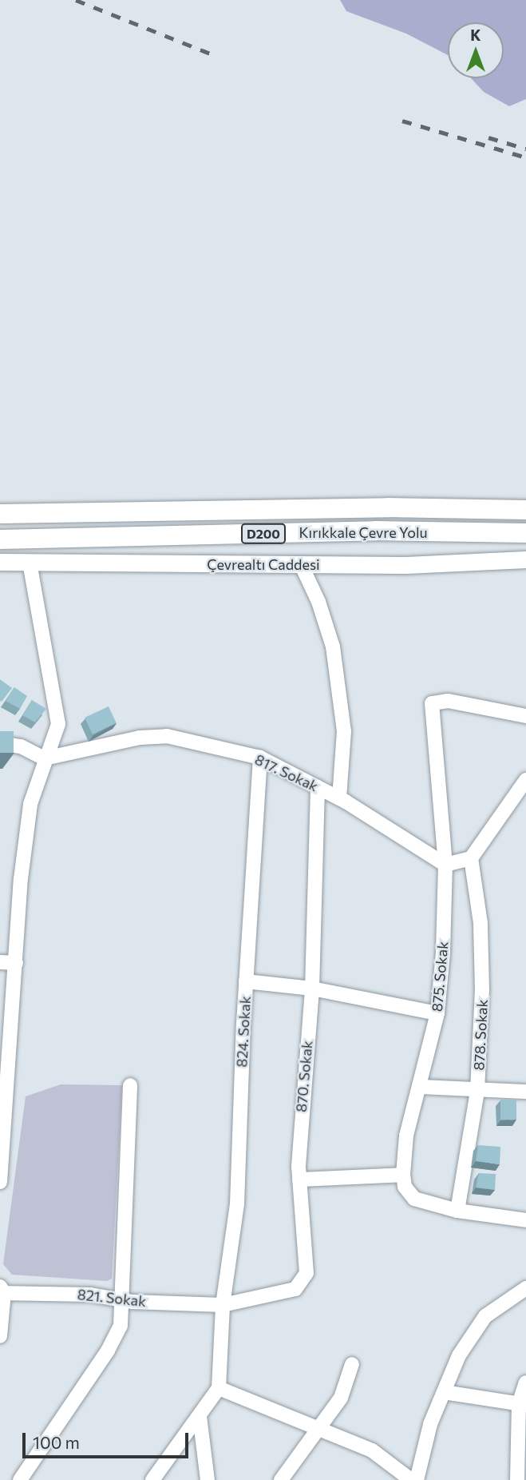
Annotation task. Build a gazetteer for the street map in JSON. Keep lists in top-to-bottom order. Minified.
{"streets":{"highway":["Kırıkkale Çevre Yolu","D200"],"main road":["Çevrealtı Caddesi"],"street":["817. Sokak","875. Sokak","824. Sokak","878. Sokak","870. Sokak","821. Sokak"]},"crossings":[["817. Sokak","875. Sokak"],["817. Sokak","824. Sokak"],["817. Sokak","870. Sokak"],["824. Sokak","870. Sokak"],["824. Sokak","821. Sokak"],["870. Sokak","821. Sokak"]],"scale_bar":"100 m","north":"top"}
